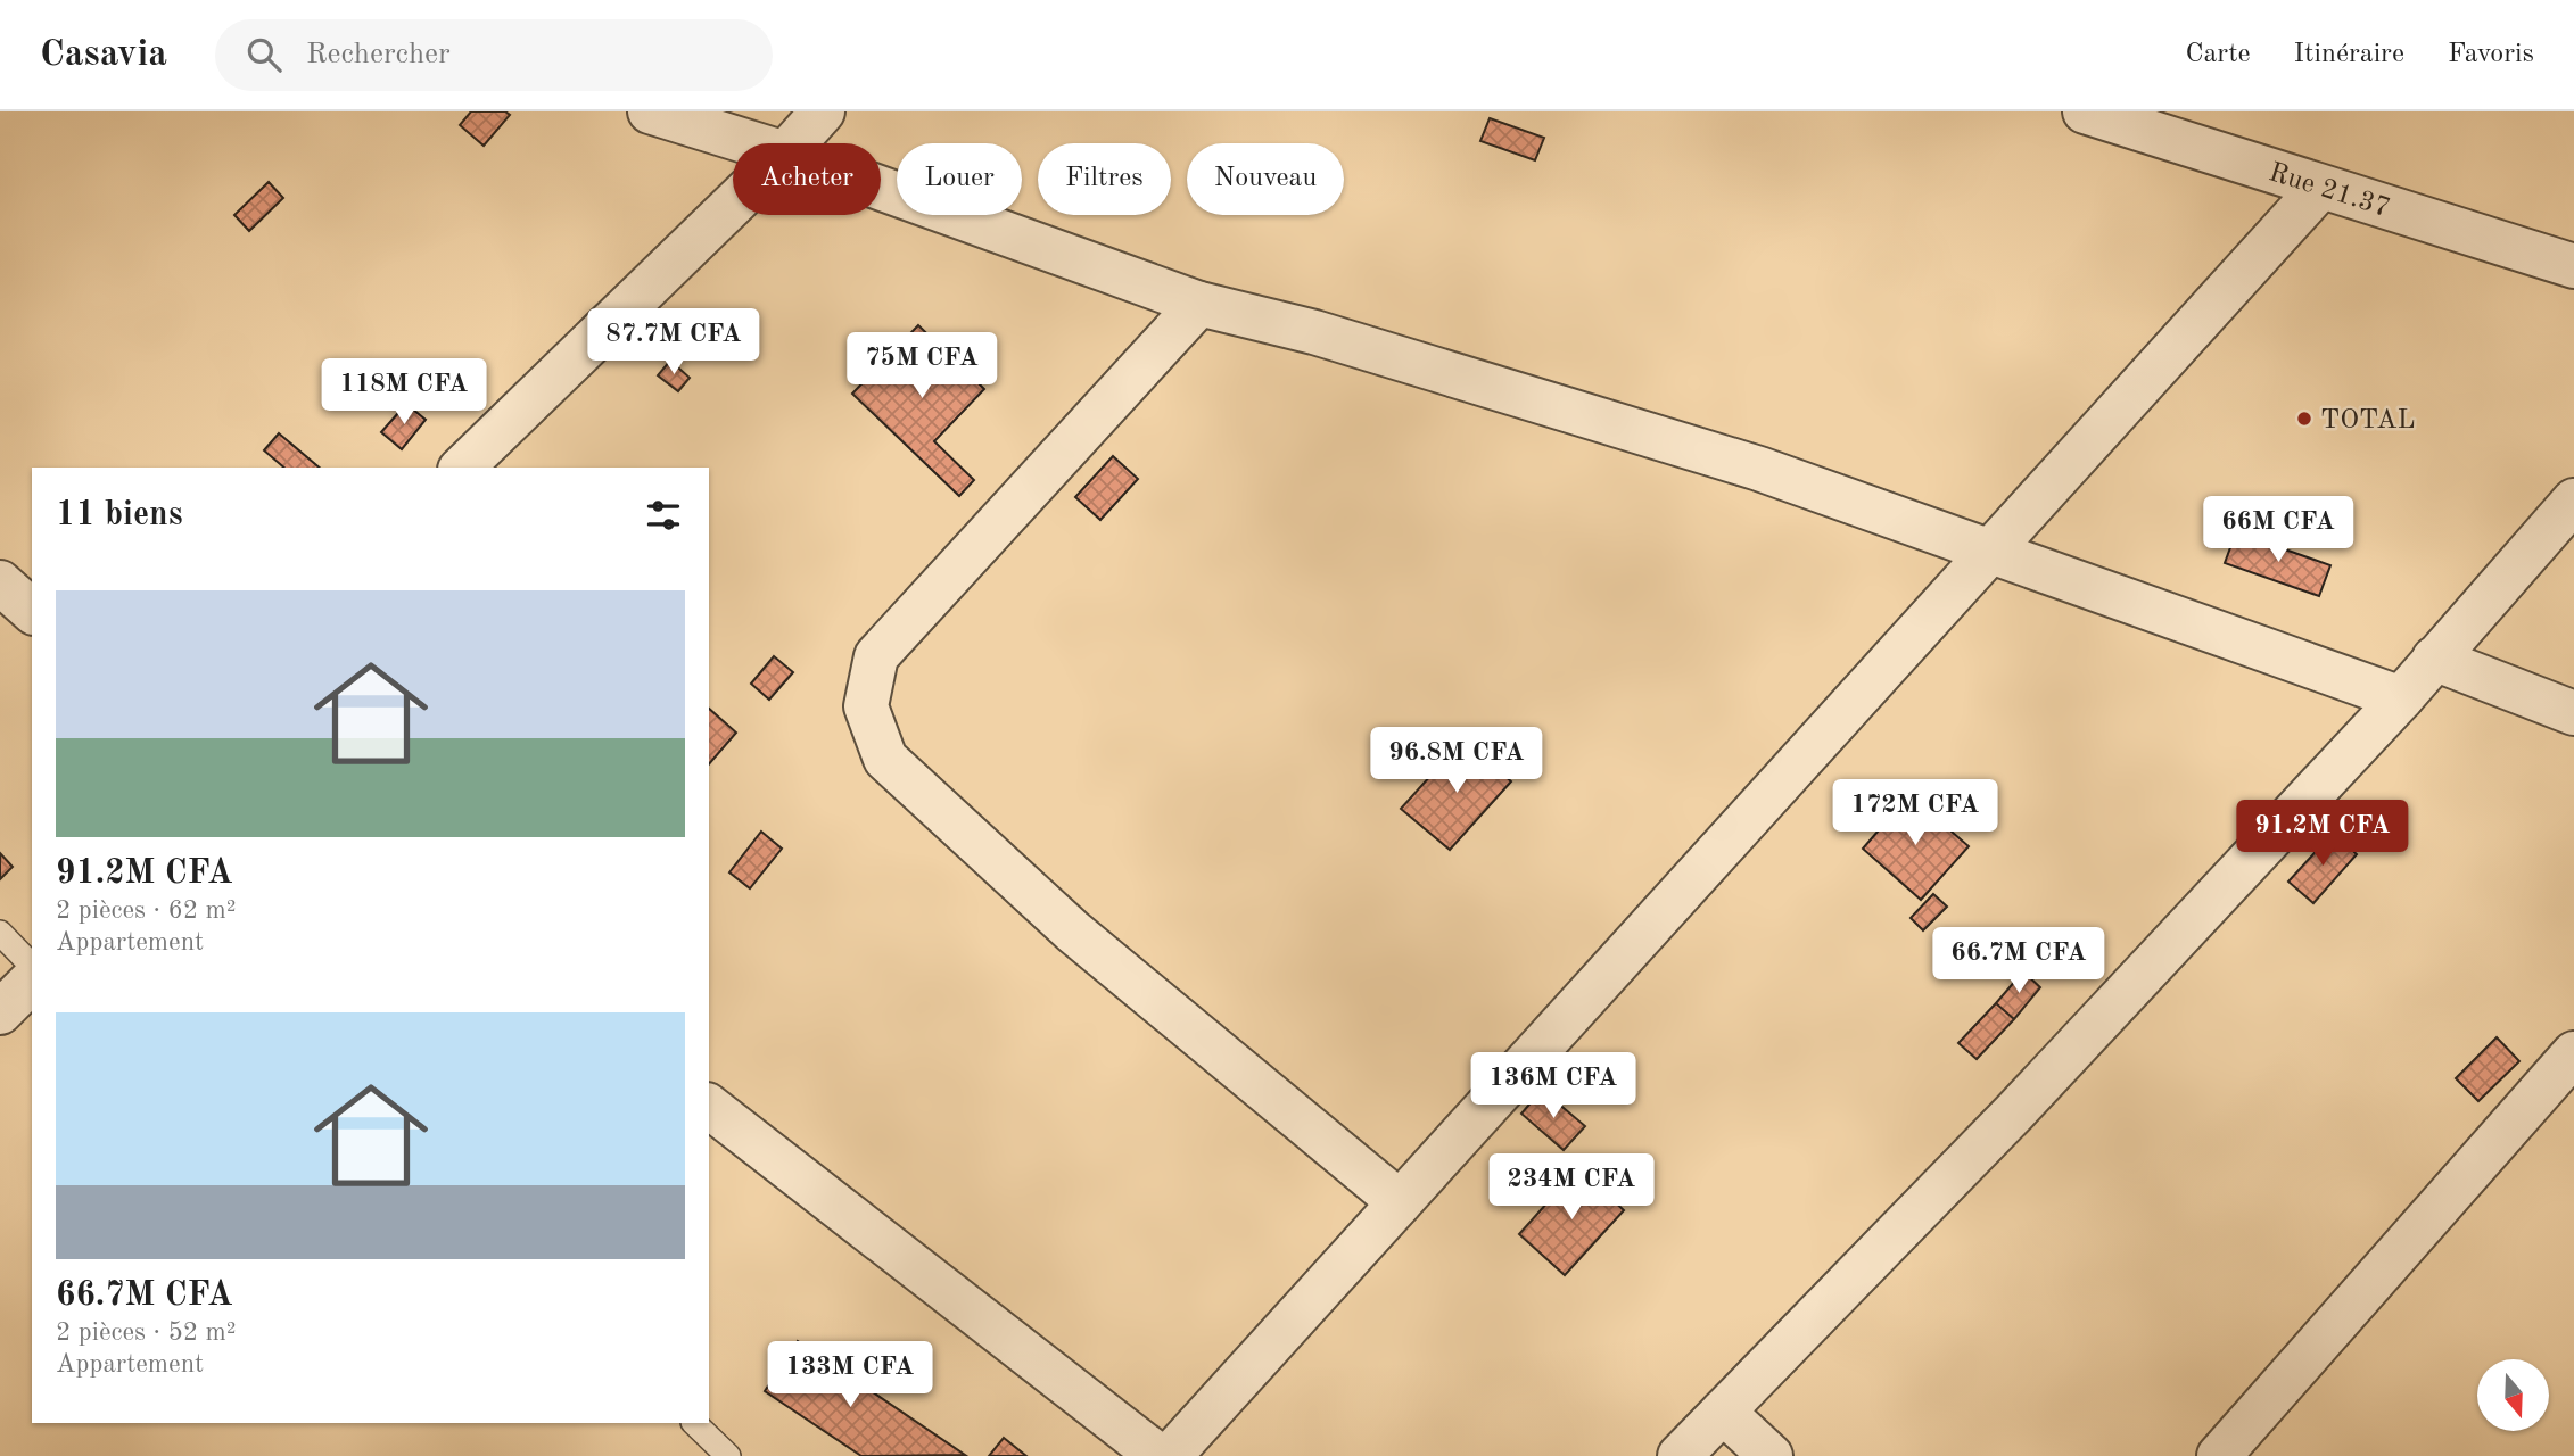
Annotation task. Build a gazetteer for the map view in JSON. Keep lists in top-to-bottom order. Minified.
{"streets":{"street":["Rue 21.37"]},"places":["TOTAL"],"north":"bottom","page":{"header":"Casavia","search":"Rechercher","nav":["Carte","Itinéraire","Favoris"],"chip":["Acheter","Louer","Filtres","Nouveau"],"price":["87.7M CFA","75M CFA","118M CFA","66M CFA","96.8M CFA","172M CFA","91.2M CFA","66.7M CFA","136M CFA","234M CFA","133M CFA"],"heading":"11 biens","list":[{"name":"91.2M CFA","note":"2 pièces · 62 m² · Appartement"},{"name":"66.7M CFA","note":"2 pièces · 52 m² · Appartement"}]}}
